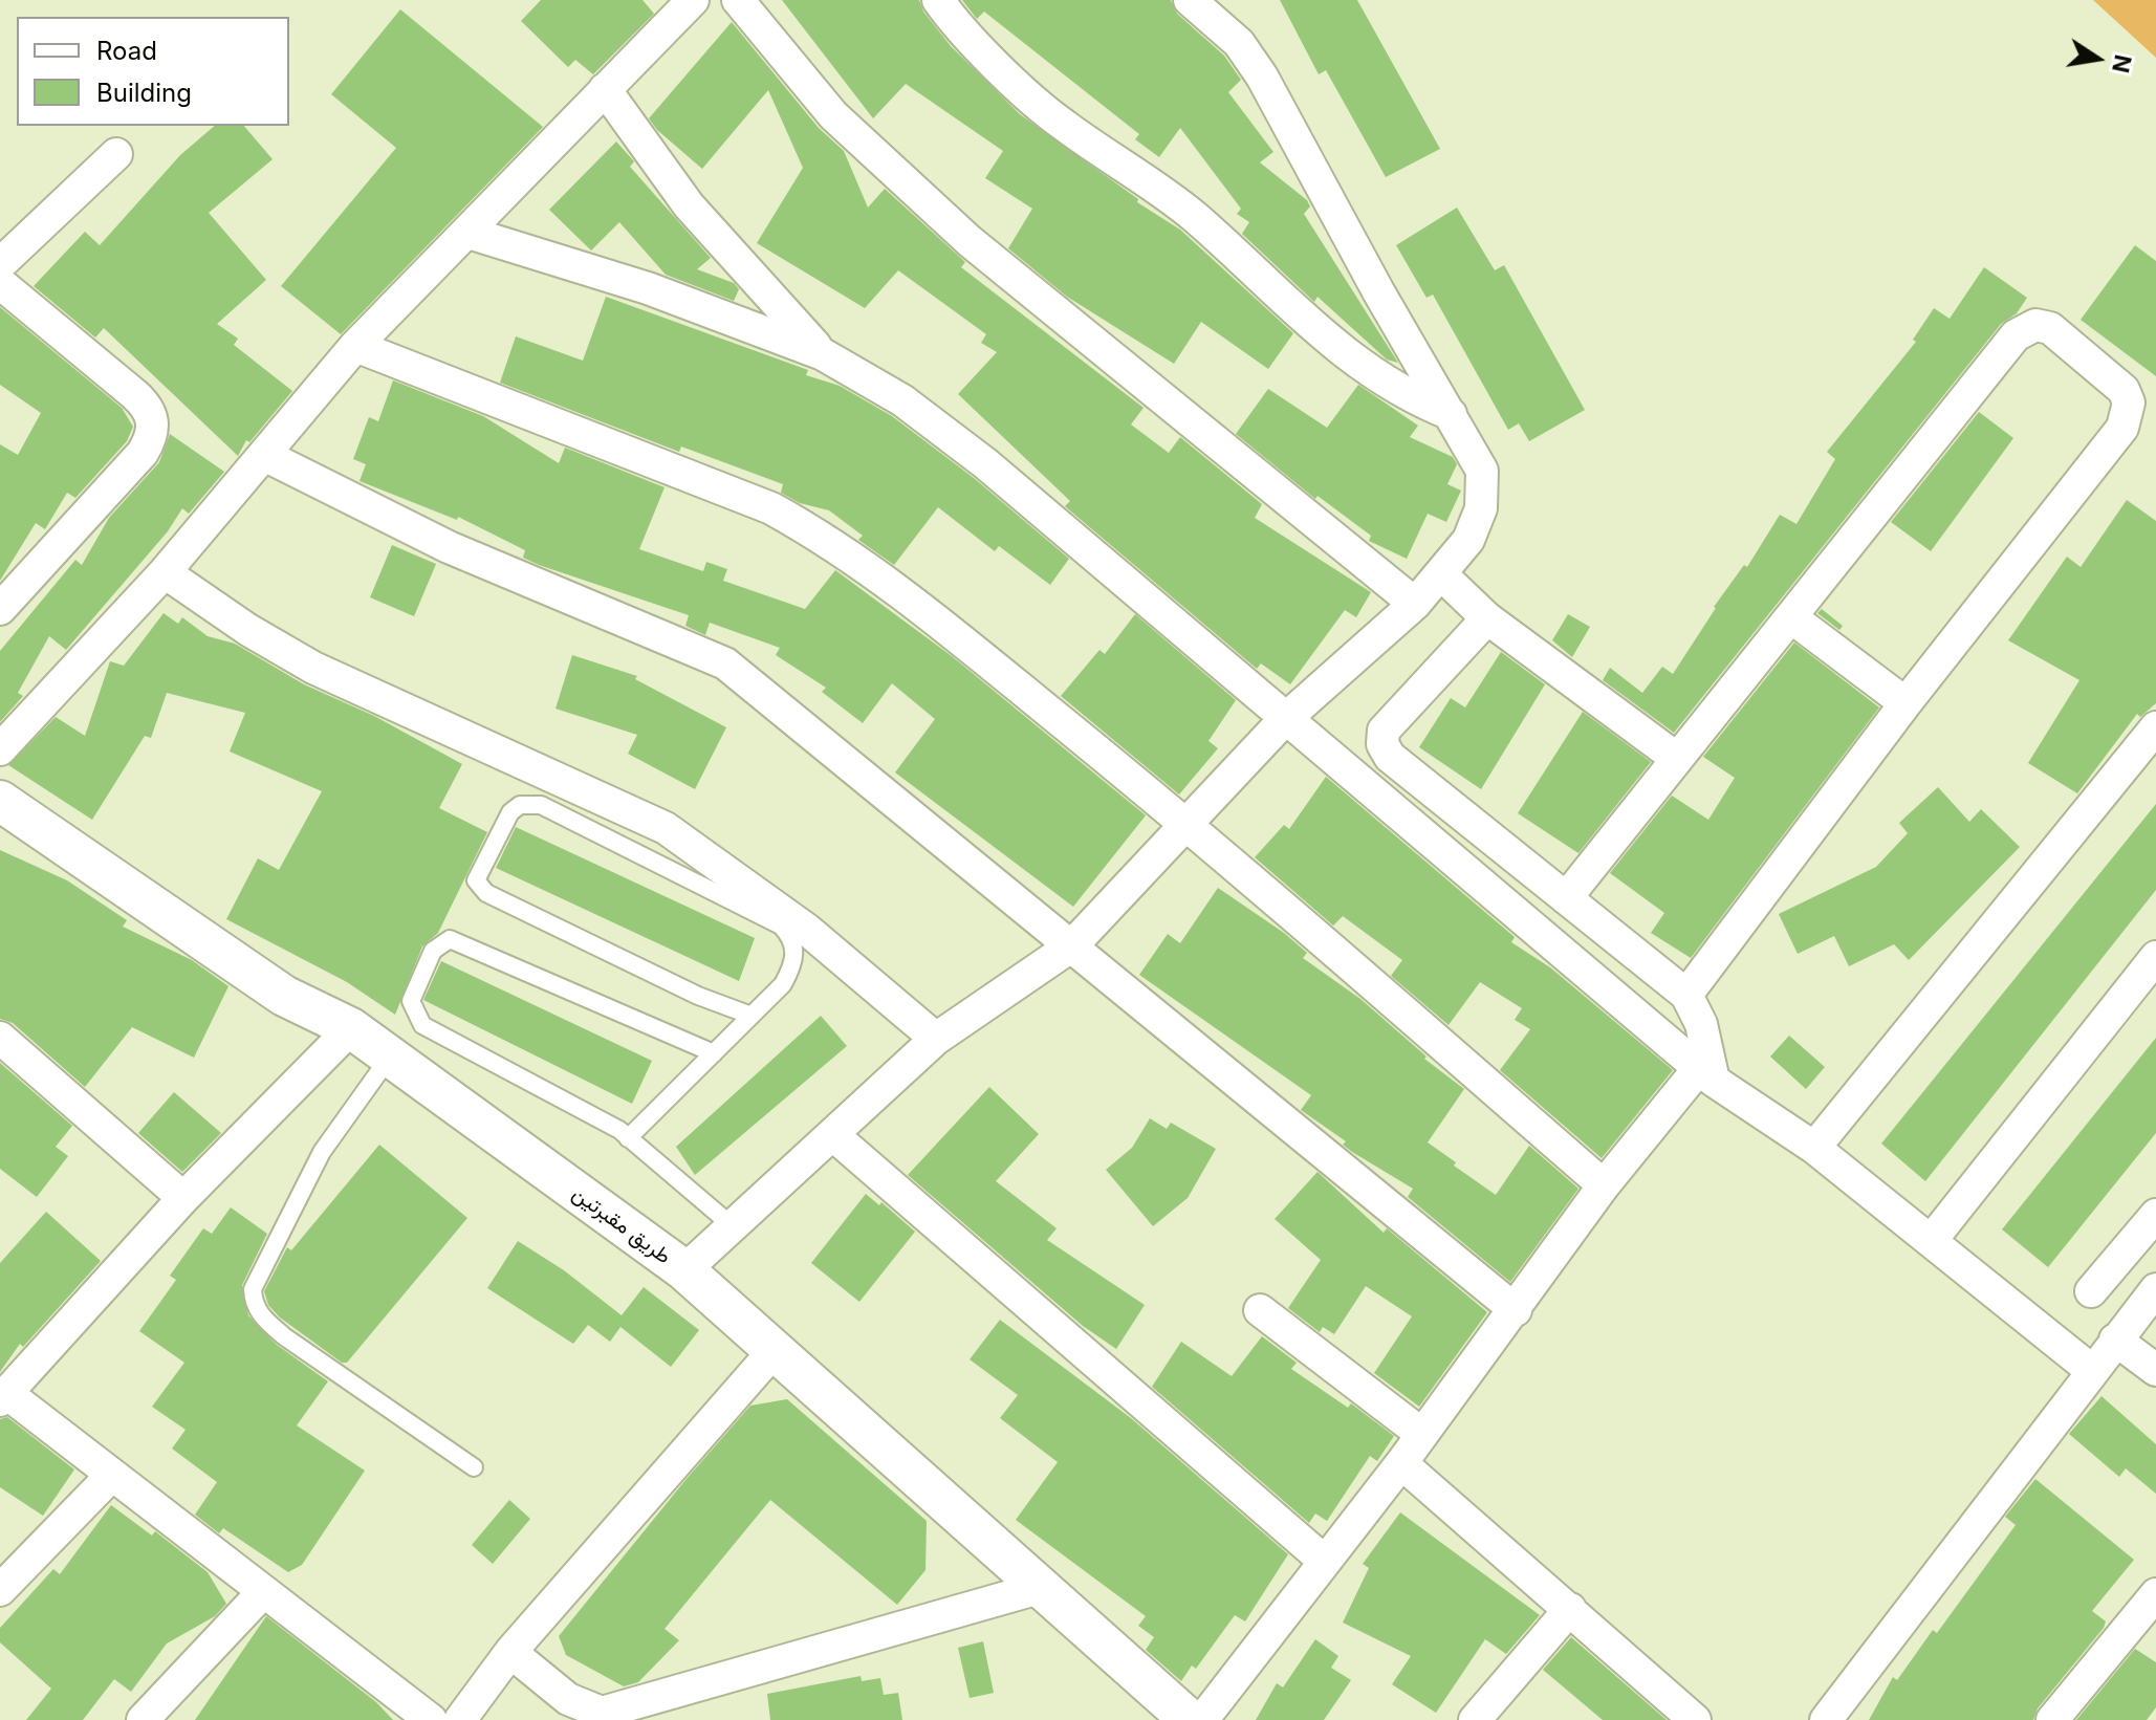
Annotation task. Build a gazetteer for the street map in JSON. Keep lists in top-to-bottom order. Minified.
{"streets":{"street":["طريق مقبرتين"]},"legend":["Road","Building"],"north":"right"}
